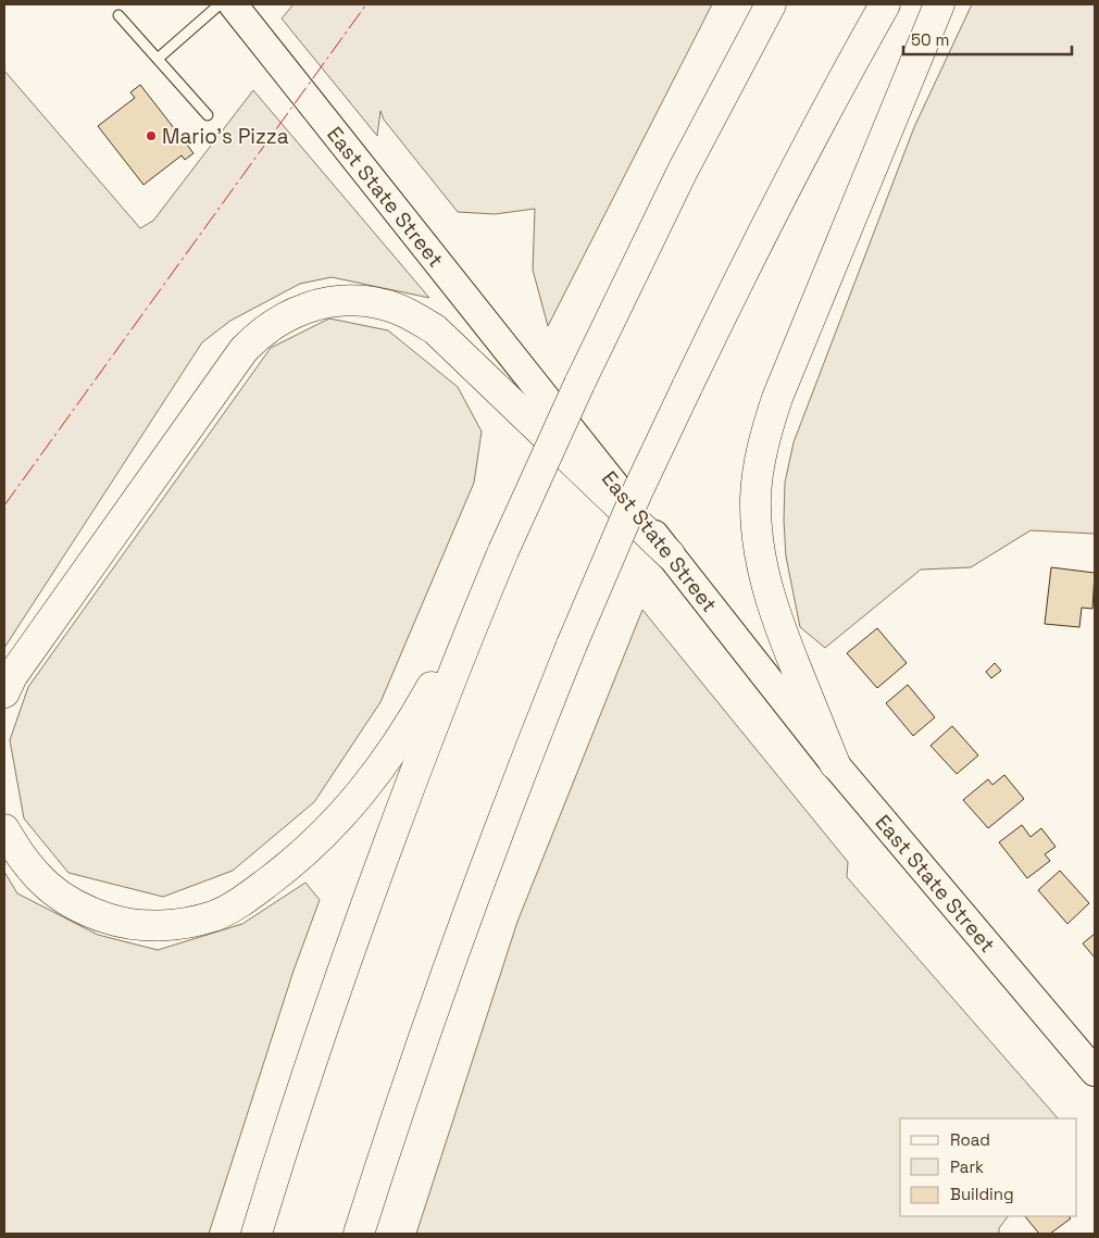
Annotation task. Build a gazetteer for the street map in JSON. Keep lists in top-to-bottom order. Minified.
{"streets":{"street":["East State Street"]},"places":["Mario's Pizza"],"legend":["Road","Park","Building"],"scale_bar":"50 m"}
